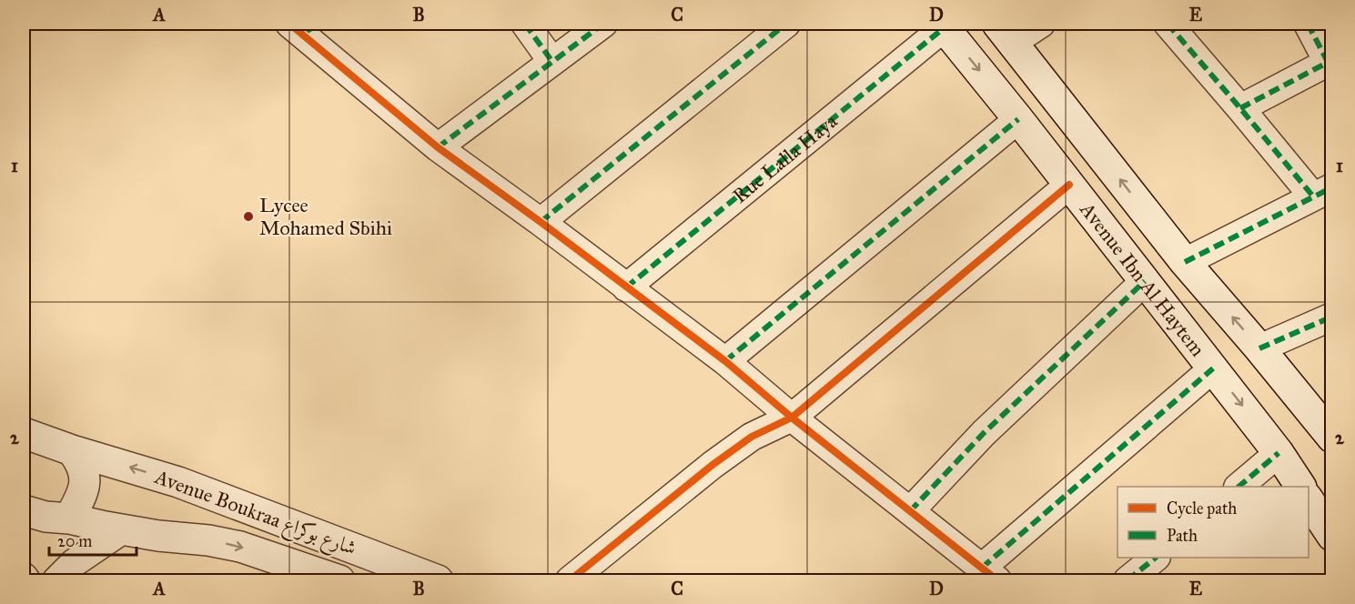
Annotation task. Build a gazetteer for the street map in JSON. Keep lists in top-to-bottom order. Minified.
{"streets":{"main road":["Avenue Ibn Al Haytem","Avenue Boukraa شارع بوكراع"],"street":["Rue Lalla Haya"]},"crossings":[["Rue Lalla Haya","Avenue Ibn Al Haytem"]],"places":["Lycee Mohamed Sbihi"],"legend":["Cycle path","Path"],"scale_bar":"20 m","grid":{"columns":["A","B","C","D","E"],"rows":["1","2"]}}
